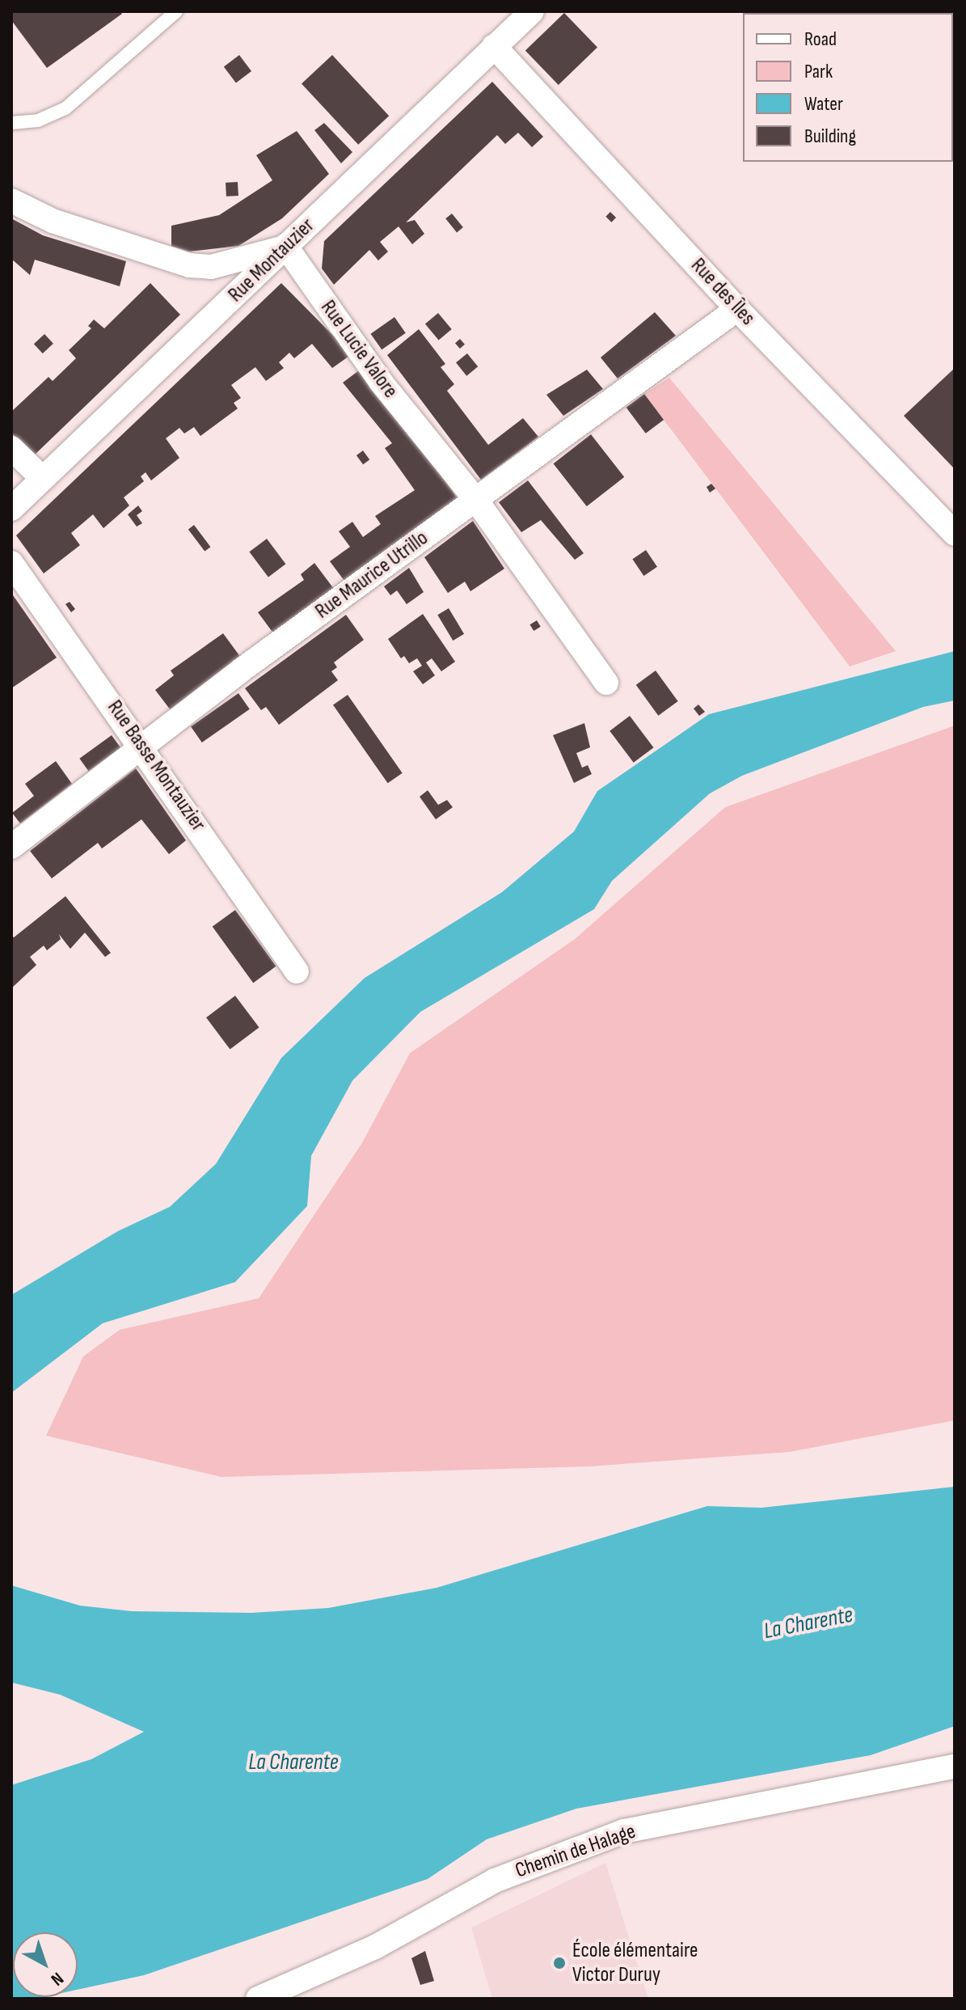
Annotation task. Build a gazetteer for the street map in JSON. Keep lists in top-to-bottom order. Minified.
{"streets":{"street":["Rue Montauzier","Rue des Îles","Rue Lucie Valore","Rue Maurice Utrillo","Rue Basse Montauzier","Chemin de Halage"]},"crossings":[["Rue Montauzier","Rue des Îles"],["Rue Montauzier","Rue Lucie Valore"],["Rue des Îles","Rue Maurice Utrillo"],["Rue Lucie Valore","Rue Maurice Utrillo"],["Rue Maurice Utrillo","Rue Basse Montauzier"]],"water":["La Charente"],"places":["École élémentaire Victor Duruy"],"legend":["Road","Park","Water","Building"],"north":"bottom right"}
